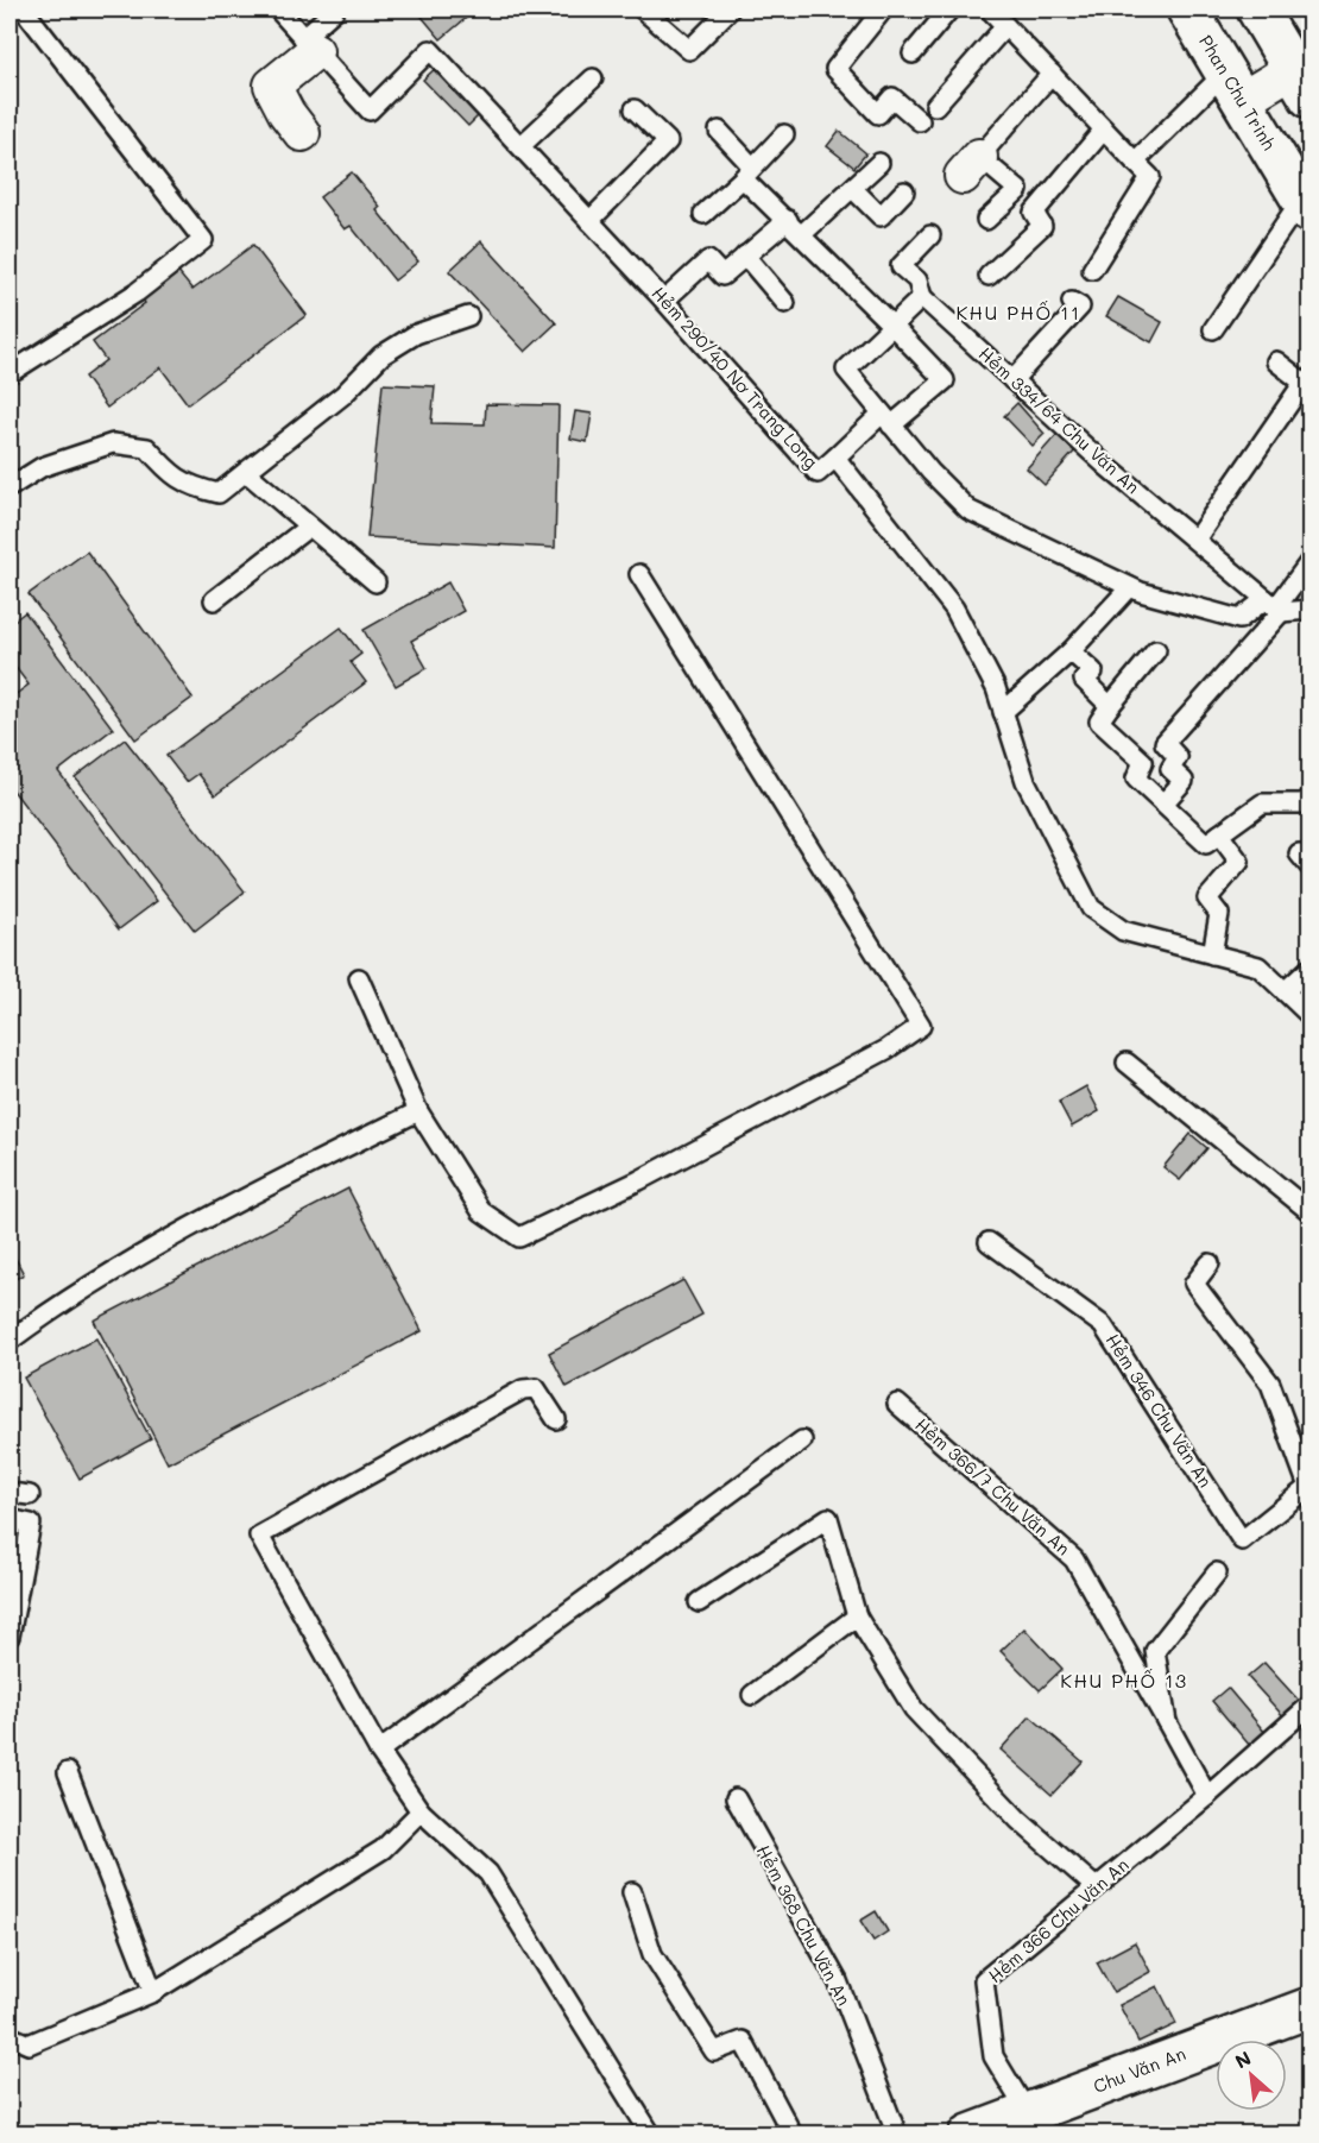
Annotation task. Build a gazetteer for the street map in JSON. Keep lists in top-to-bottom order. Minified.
{"streets":{"street":["Phan Chu Trinh","Chu Văn An"],"lane":["Hẻm 290/40 Nơ Trang Long","Hẻm 334/64 Chu Văn An","Hẻm 346 Chu Văn An","Hẻm 366/7 Chu Văn An","Hẻm 366 Chu Văn An","Hẻm 368 Chu Văn An"]},"crossings":[["Hẻm 366 Chu Văn An","Chu Văn An"]],"districts":["KHU PHỐ 11","KHU PHỐ 13"],"north":"top left"}
